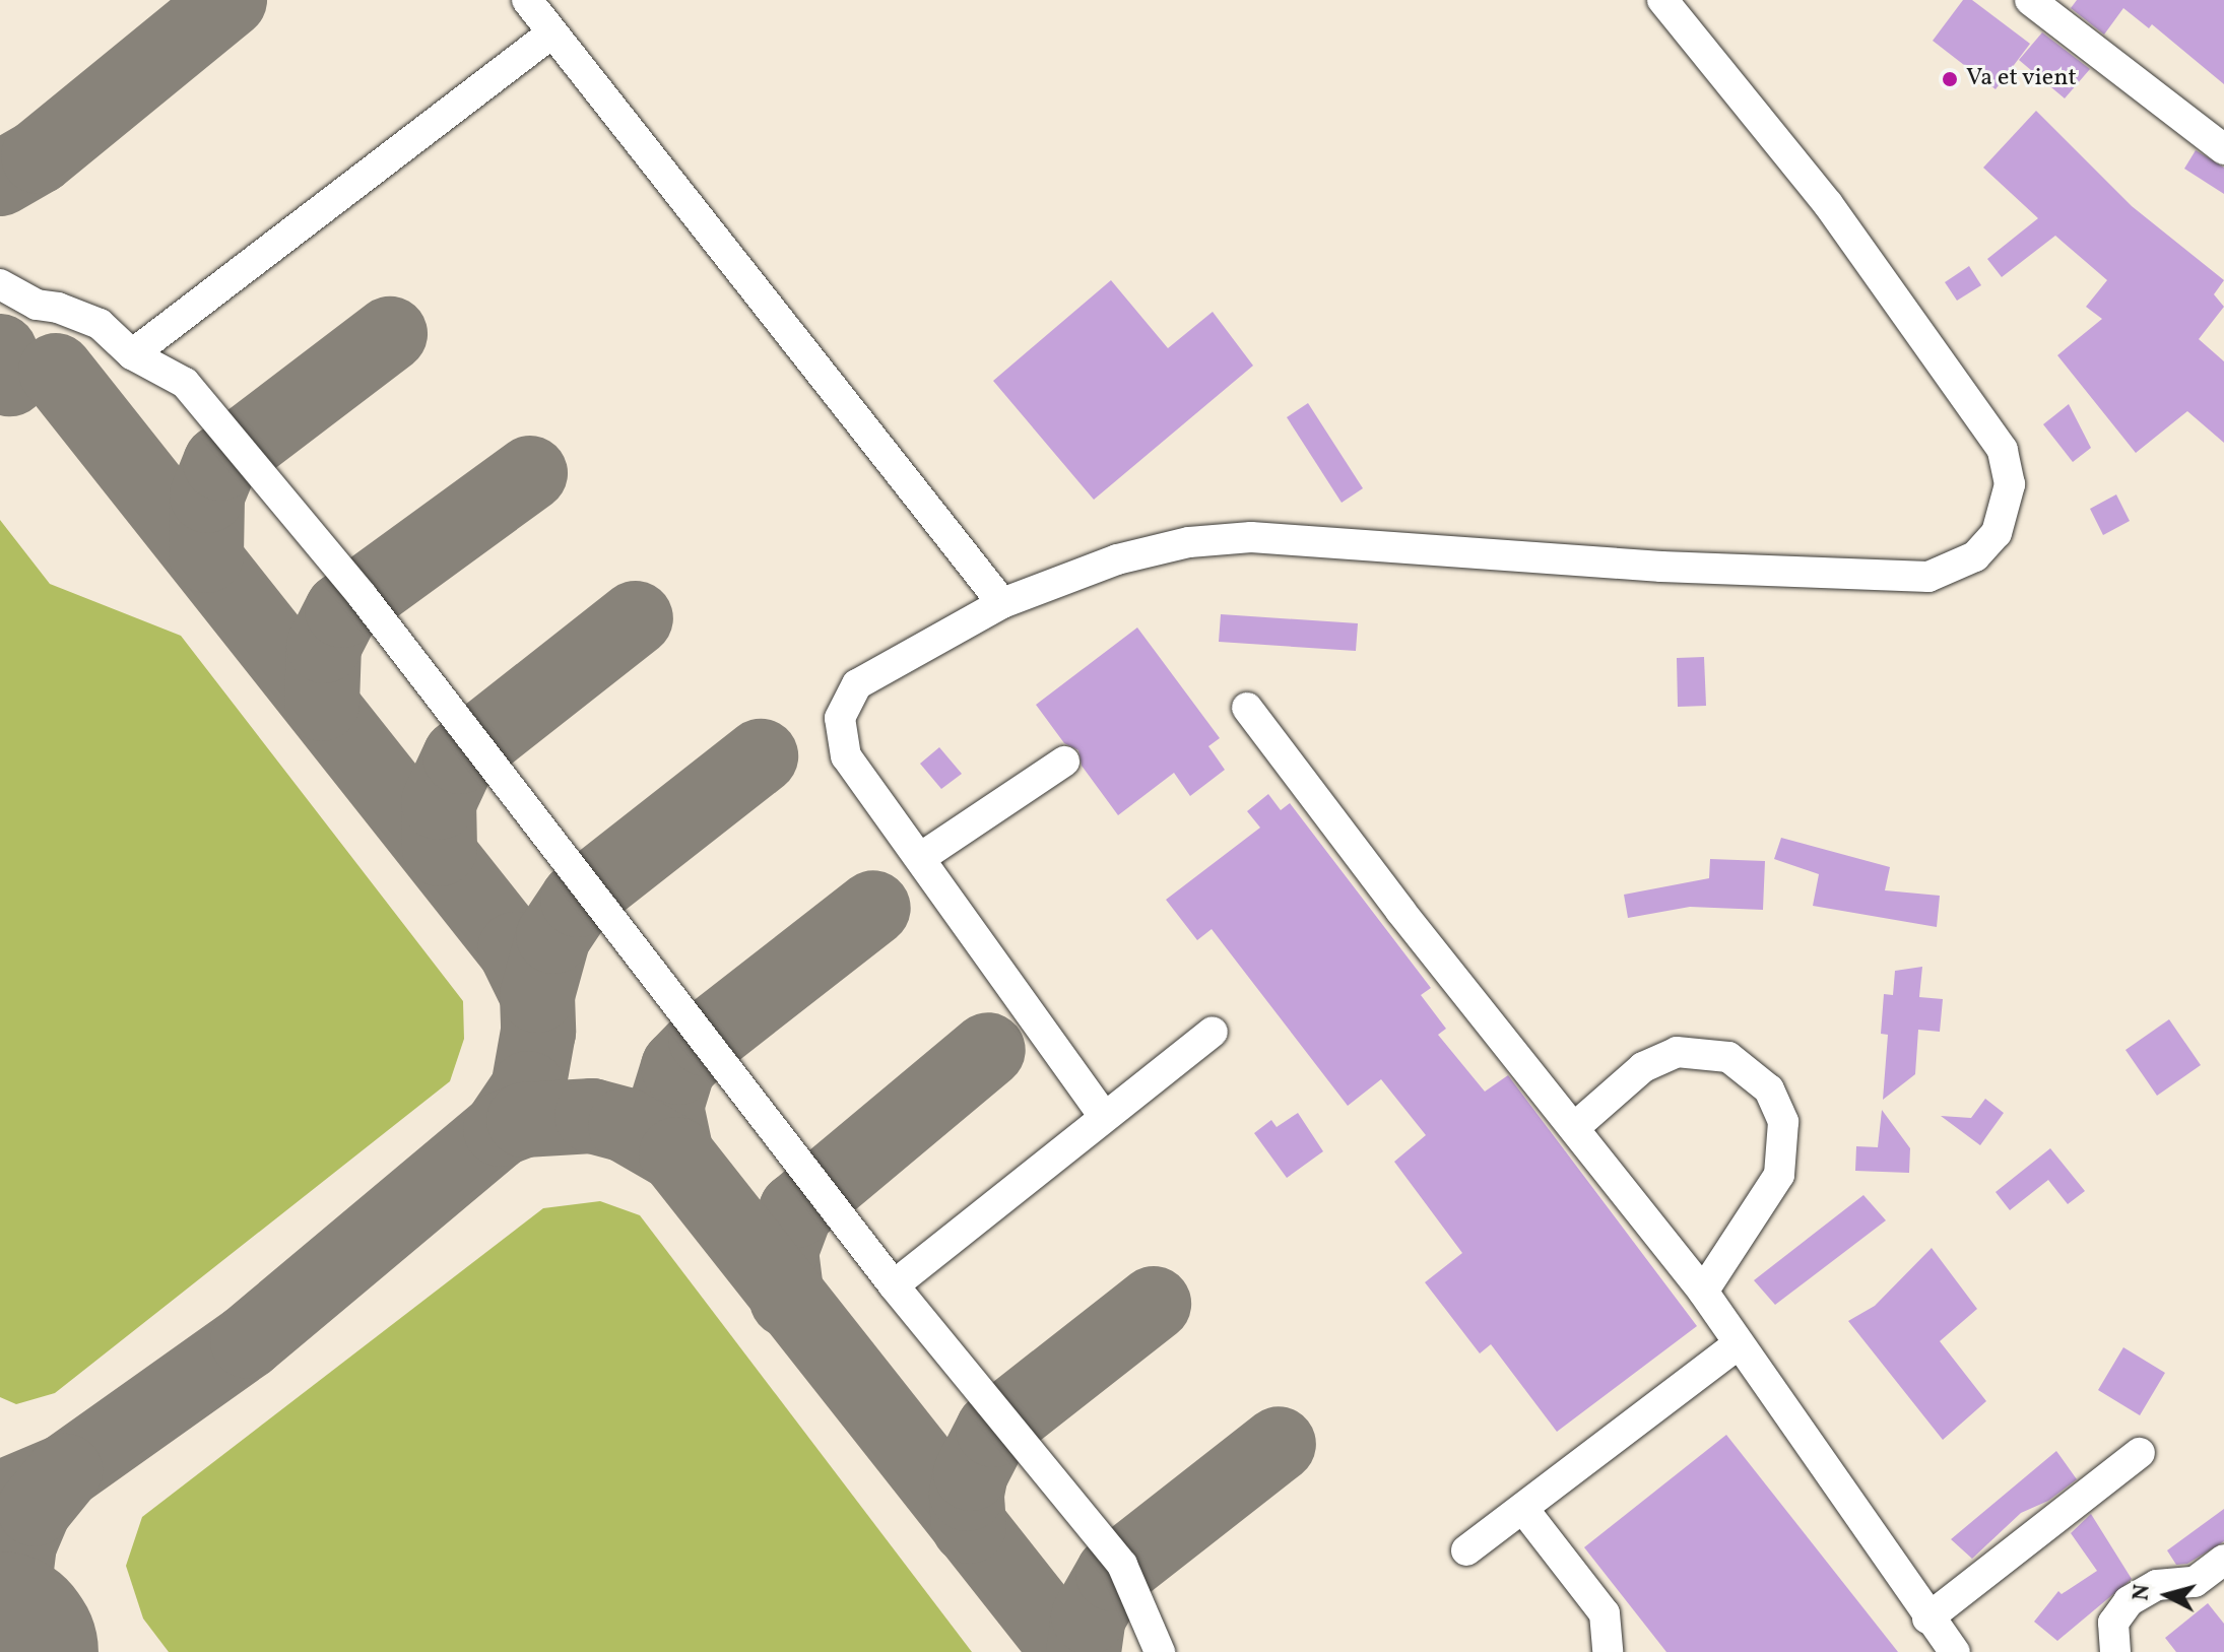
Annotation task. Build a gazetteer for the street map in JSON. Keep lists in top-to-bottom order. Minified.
{"places":["Va et vient"],"north":"left"}
